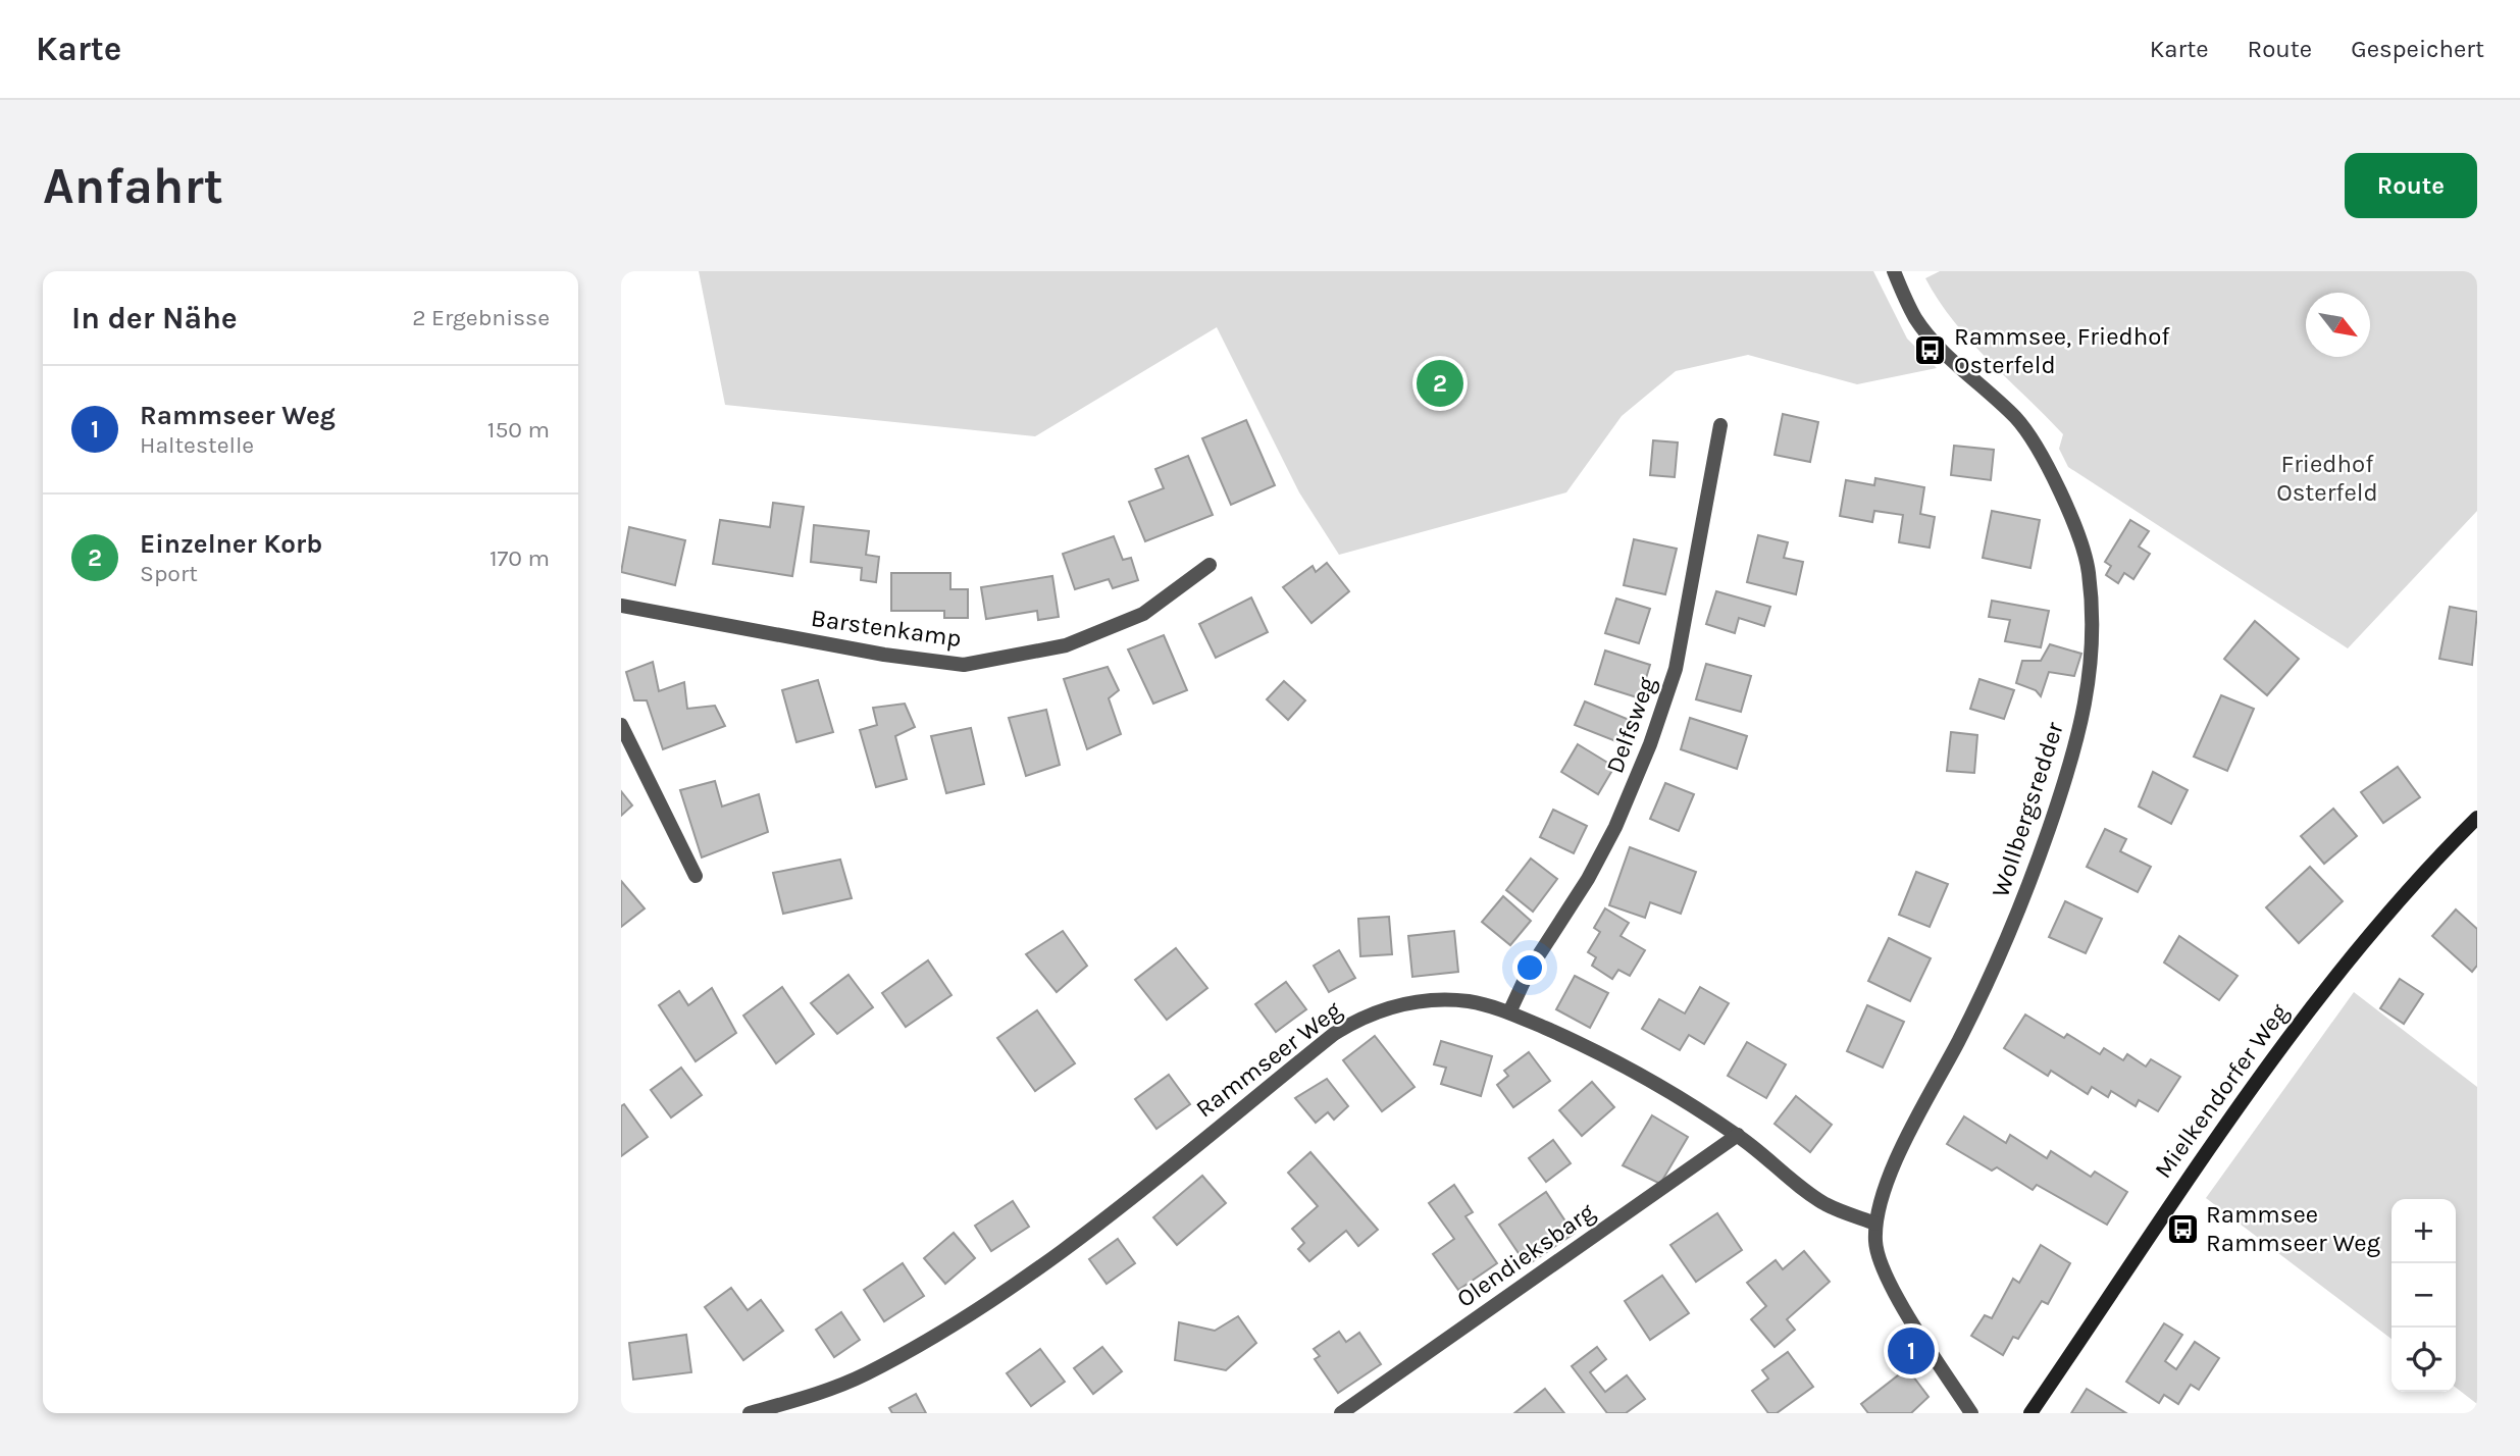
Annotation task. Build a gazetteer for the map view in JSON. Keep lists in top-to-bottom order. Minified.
{"streets":{"street":["Barstenkamp","Delfsweg","Wollbergsredder","Rammseer Weg","Mielkendorfer Weg","Olendieksbarg"]},"crossings":[["Delfsweg","Rammseer Weg"],["Wollbergsredder","Rammseer Weg"],["Rammseer Weg","Olendieksbarg"]],"parks":["Friedhof Osterfeld"],"places":{"bus stop":["Rammsee, Friedhof Osterfeld","Rammsee Rammseer Weg"]},"north":"bottom right","page":{"header":"Karte","nav":["Karte","Route","Gespeichert"],"buttons":"Route","title":"Anfahrt","heading":["In der Nähe","2 Ergebnisse"],"pins":["2","1"],"list":[{"mark":"1","name":"Rammseer Weg","note":"Haltestelle","value":"150 m"},{"mark":"2","name":"Einzelner Korb","note":"Sport","value":"170 m"}],"map_buttons":["+","−"]}}
